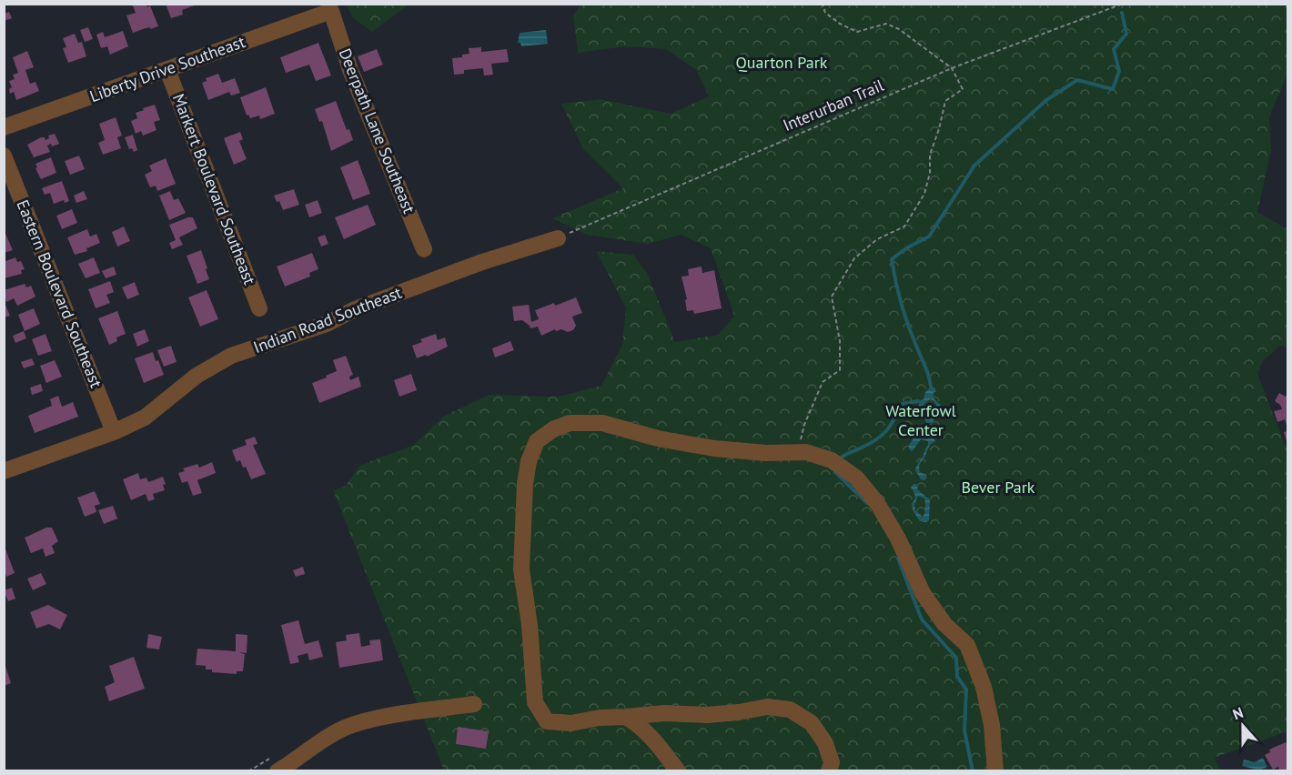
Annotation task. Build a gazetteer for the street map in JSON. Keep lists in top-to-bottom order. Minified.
{"streets":{"street":["Liberty Drive Southeast","Deerpath Lane Southeast","Markert Boulevard Southeast","Eastern Boulevard Southeast","Indian Road Southeast"],"path":["Interurban Trail"]},"crossings":[["Liberty Drive Southeast","Deerpath Lane Southeast"],["Liberty Drive Southeast","Markert Boulevard Southeast"],["Interurban Trail","Indian Road Southeast"],["Eastern Boulevard Southeast","Indian Road Southeast"]],"parks":["Quarton Park","Waterfowl Center","Bever Park"],"north":"top"}
